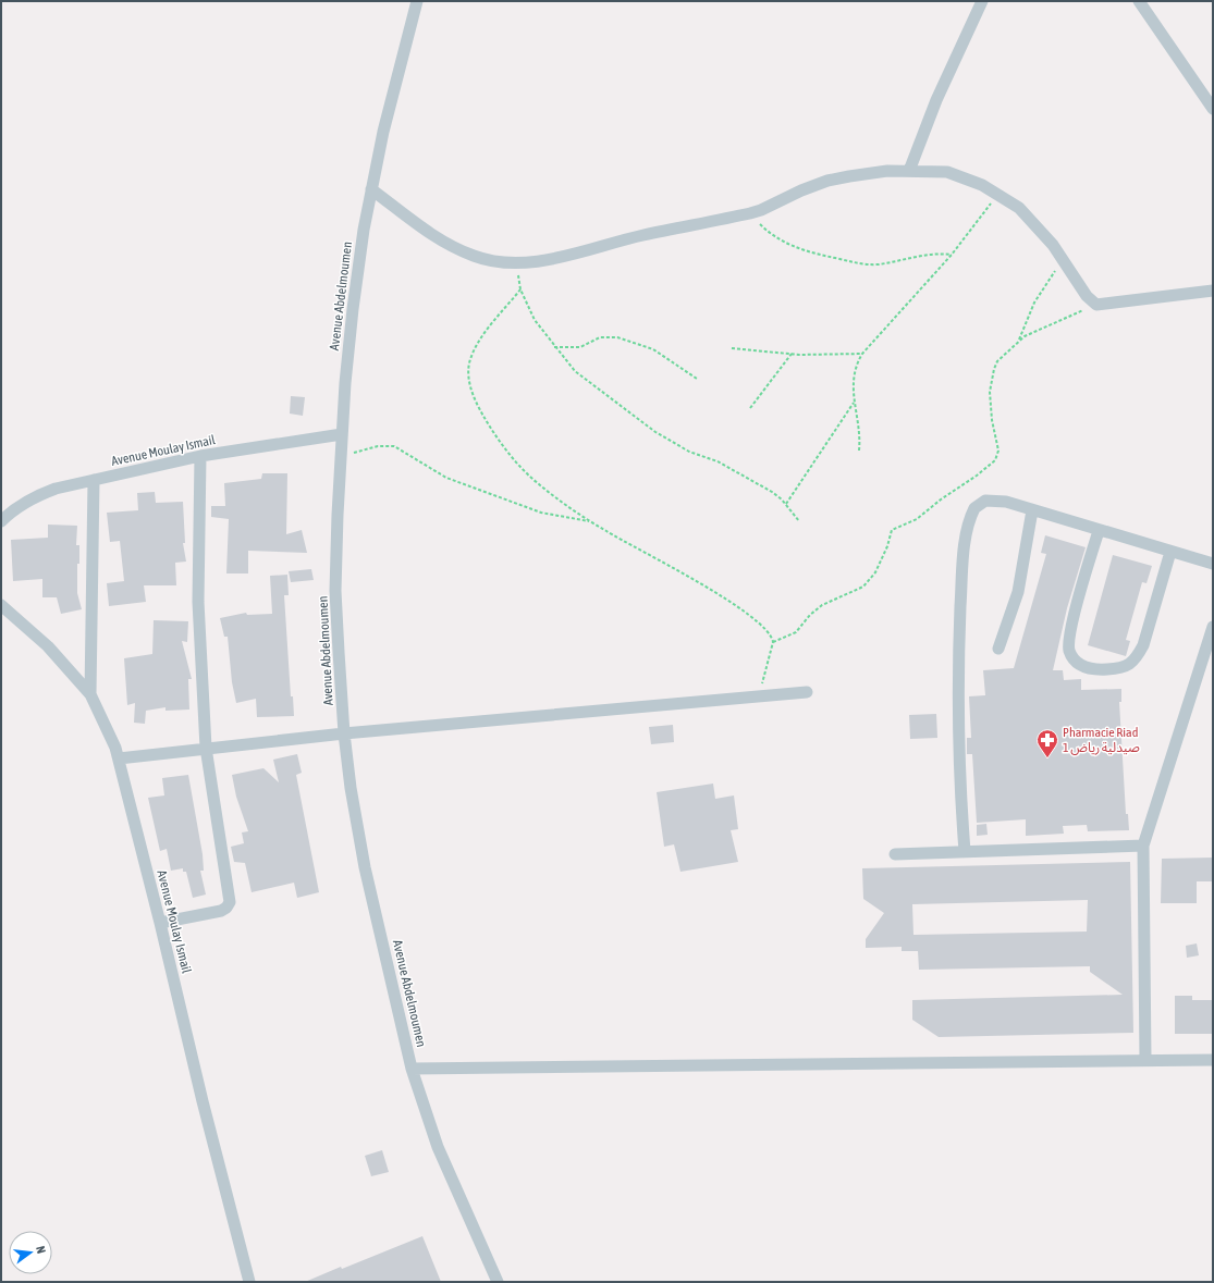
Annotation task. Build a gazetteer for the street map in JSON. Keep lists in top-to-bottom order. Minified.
{"streets":{"street":["Avenue Abdelmoumen","Avenue Moulay Ismail"]},"crossings":[["Avenue Abdelmoumen","Avenue Moulay Ismail"]],"places":{"pharmacy":["Pharmacie Riad 1 صيدلية رياض"]},"north":"right"}
